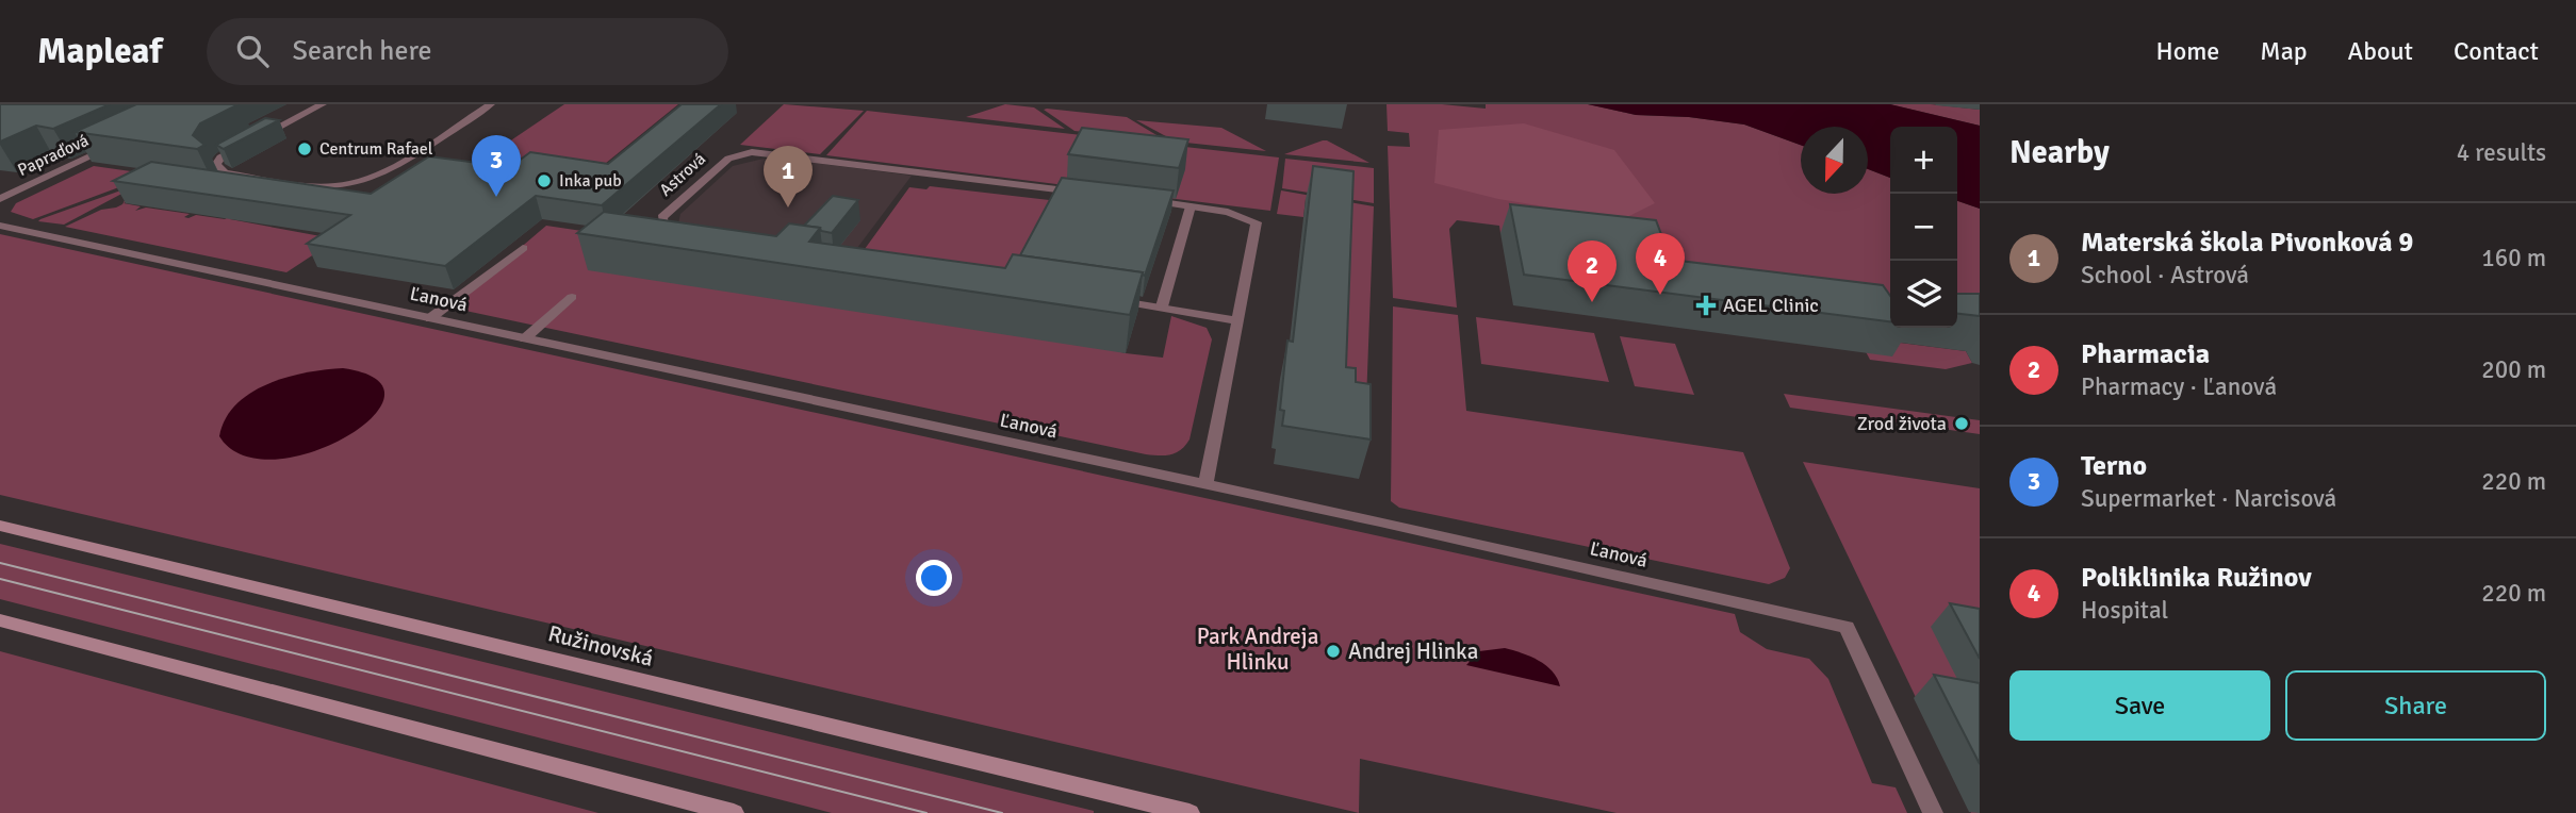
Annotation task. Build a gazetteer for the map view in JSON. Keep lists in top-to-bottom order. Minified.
{"streets":{"street":["Papraďová","Astrová","Ľanová","Ružinovská"]},"parks":["Park Andreja Hlinku"],"places":{"other":["Centrum Rafael","Inka pub","Zrod života","Andrej Hlinka"],"health":["AGEL Clinic"]},"north":"bottom","page":{"header":"Mapleaf","search":"Search here","nav":["Home","Map","About","Contact"],"heading":["Nearby","4 results"],"map_buttons":["+","−"],"pins":["3","1","4","2"],"list":[{"mark":"1","name":"Materská škola Pivonková 9","note":"School · Astrová","value":"160 m"},{"mark":"2","name":"Pharmacia","note":"Pharmacy · Ľanová","value":"200 m"},{"mark":"3","name":"Terno","note":"Supermarket · Narcisová","value":"220 m"},{"mark":"4","name":"Poliklinika Ružinov","note":"Hospital","value":"220 m"}],"buttons":["Save","Share"]}}
